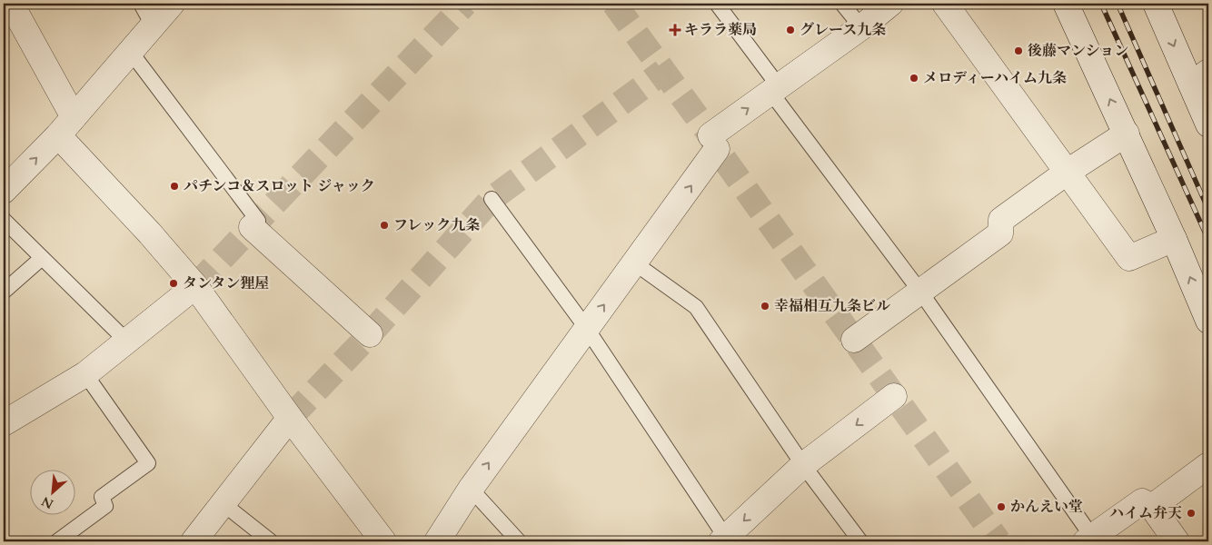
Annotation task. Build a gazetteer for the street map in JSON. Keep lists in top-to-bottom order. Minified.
{"places":{"health":["キララ薬局"],"other":["グレース九条","後藤マンション","メロディーハイム九条","パチンコ＆スロット ジャック","フレック九条","タンタン狸屋","幸福相互九条ビル","かんえい堂","ハイム弁天"]},"north":"bottom left"}
